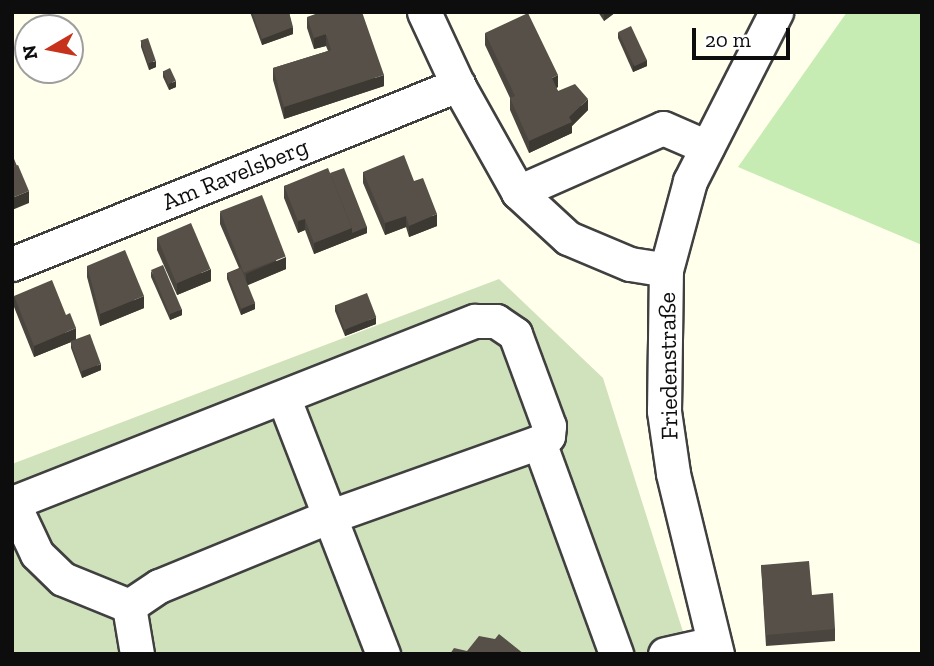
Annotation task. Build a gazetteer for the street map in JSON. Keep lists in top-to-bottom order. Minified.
{"streets":{"street":["Am Ravelsberg","Friedenstraße"]},"scale_bar":"20 m","north":"left"}
